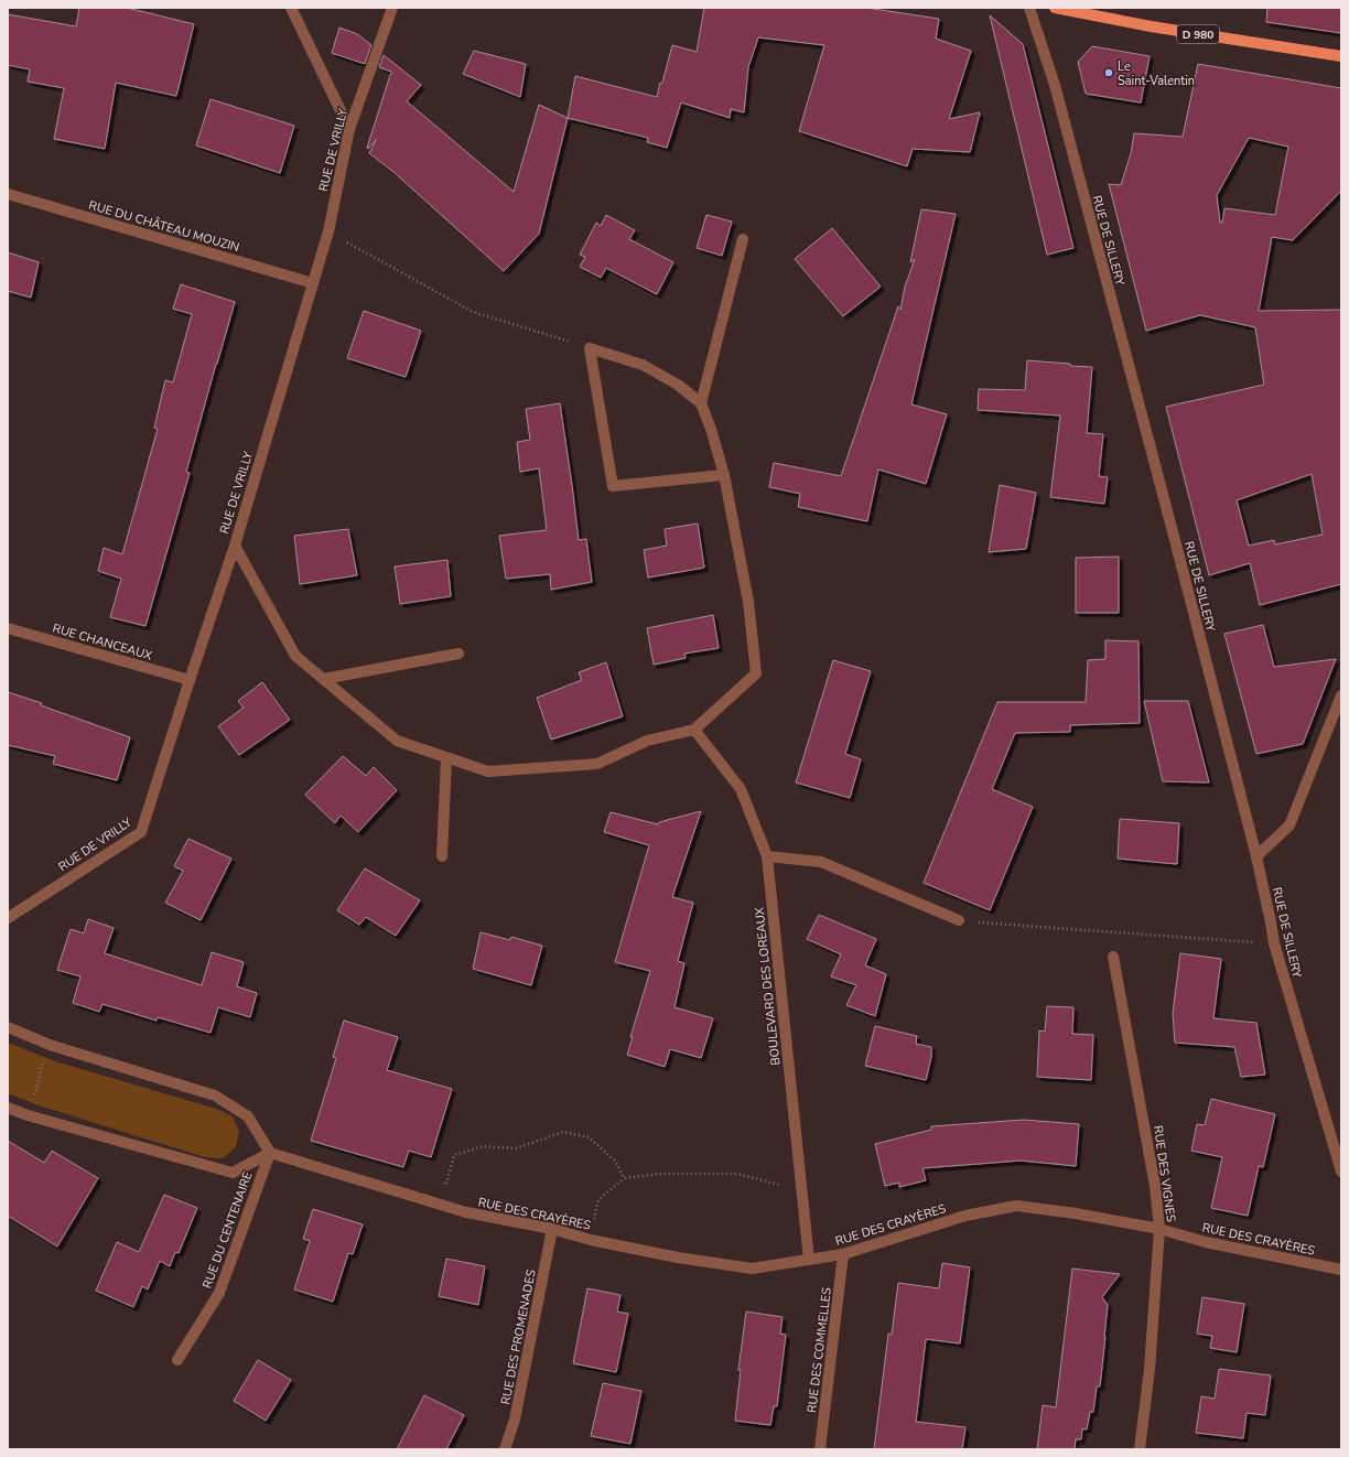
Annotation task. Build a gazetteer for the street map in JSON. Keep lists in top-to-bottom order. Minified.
{"streets":{"main road":["D 980"],"street":["RUE DE VRILLY","RUE DU CHÂTEAU MOUZIN","RUE DE SILLERY","RUE CHANCEAUX","BOULEVARD DES LOREAUX","RUE DES VIGNES","RUE DES CRAYÈRES","RUE DU CENTENAIRE","RUE DES PROMENADES","RUE DES COMMELLES"]},"crossings":[["RUE DE VRILLY","RUE DU CHÂTEAU MOUZIN"],["RUE DE VRILLY","RUE CHANCEAUX"],["BOULEVARD DES LOREAUX","RUE DES CRAYÈRES"],["RUE DES VIGNES","RUE DES CRAYÈRES"],["RUE DES CRAYÈRES","RUE DU CENTENAIRE"],["RUE DES CRAYÈRES","RUE DES PROMENADES"],["RUE DES CRAYÈRES","RUE DES COMMELLES"]],"places":["Le Saint-Valentin"]}
